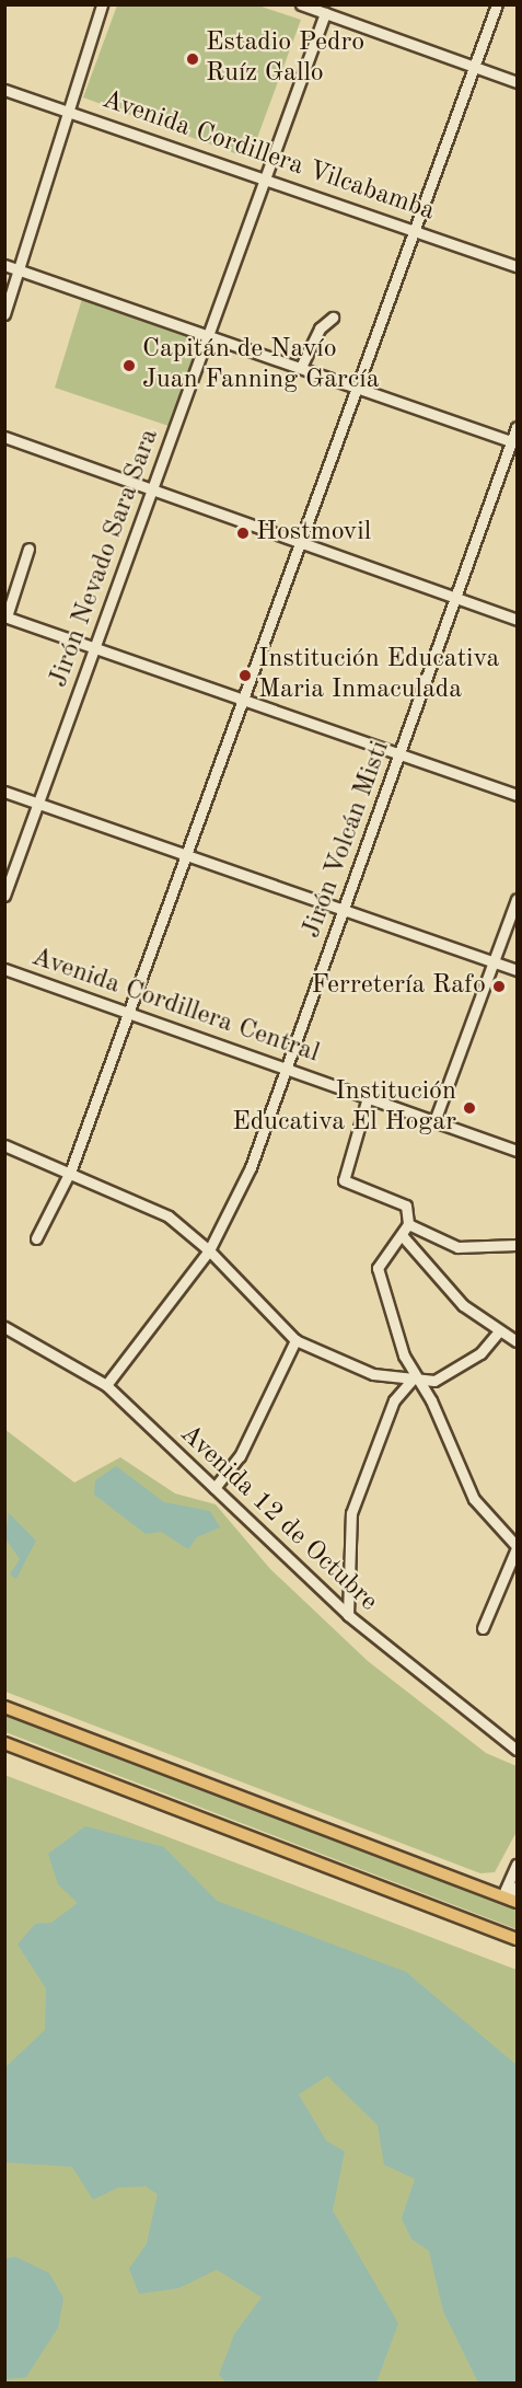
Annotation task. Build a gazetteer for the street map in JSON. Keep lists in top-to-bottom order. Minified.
{"streets":{"street":["Avenida Cordillera Vilcabamba","Jirón Nevado Sara Sara","Jirón Volcán Misti","Avenida Cordillera Central","Avenida 12 de Octubre"]},"crossings":[["Avenida Cordillera Vilcabamba","Jirón Nevado Sara Sara"],["Jirón Volcán Misti","Avenida Cordillera Central"],["Jirón Volcán Misti","Avenida 12 de Octubre"]],"places":["Estadio Pedro Ruíz Gallo","Capitán de Navío Juan Fanning García","Hostmovil","Institución Educativa Maria Inmaculada","Ferretería Rafo","Institución Educativa El Hogar"]}
